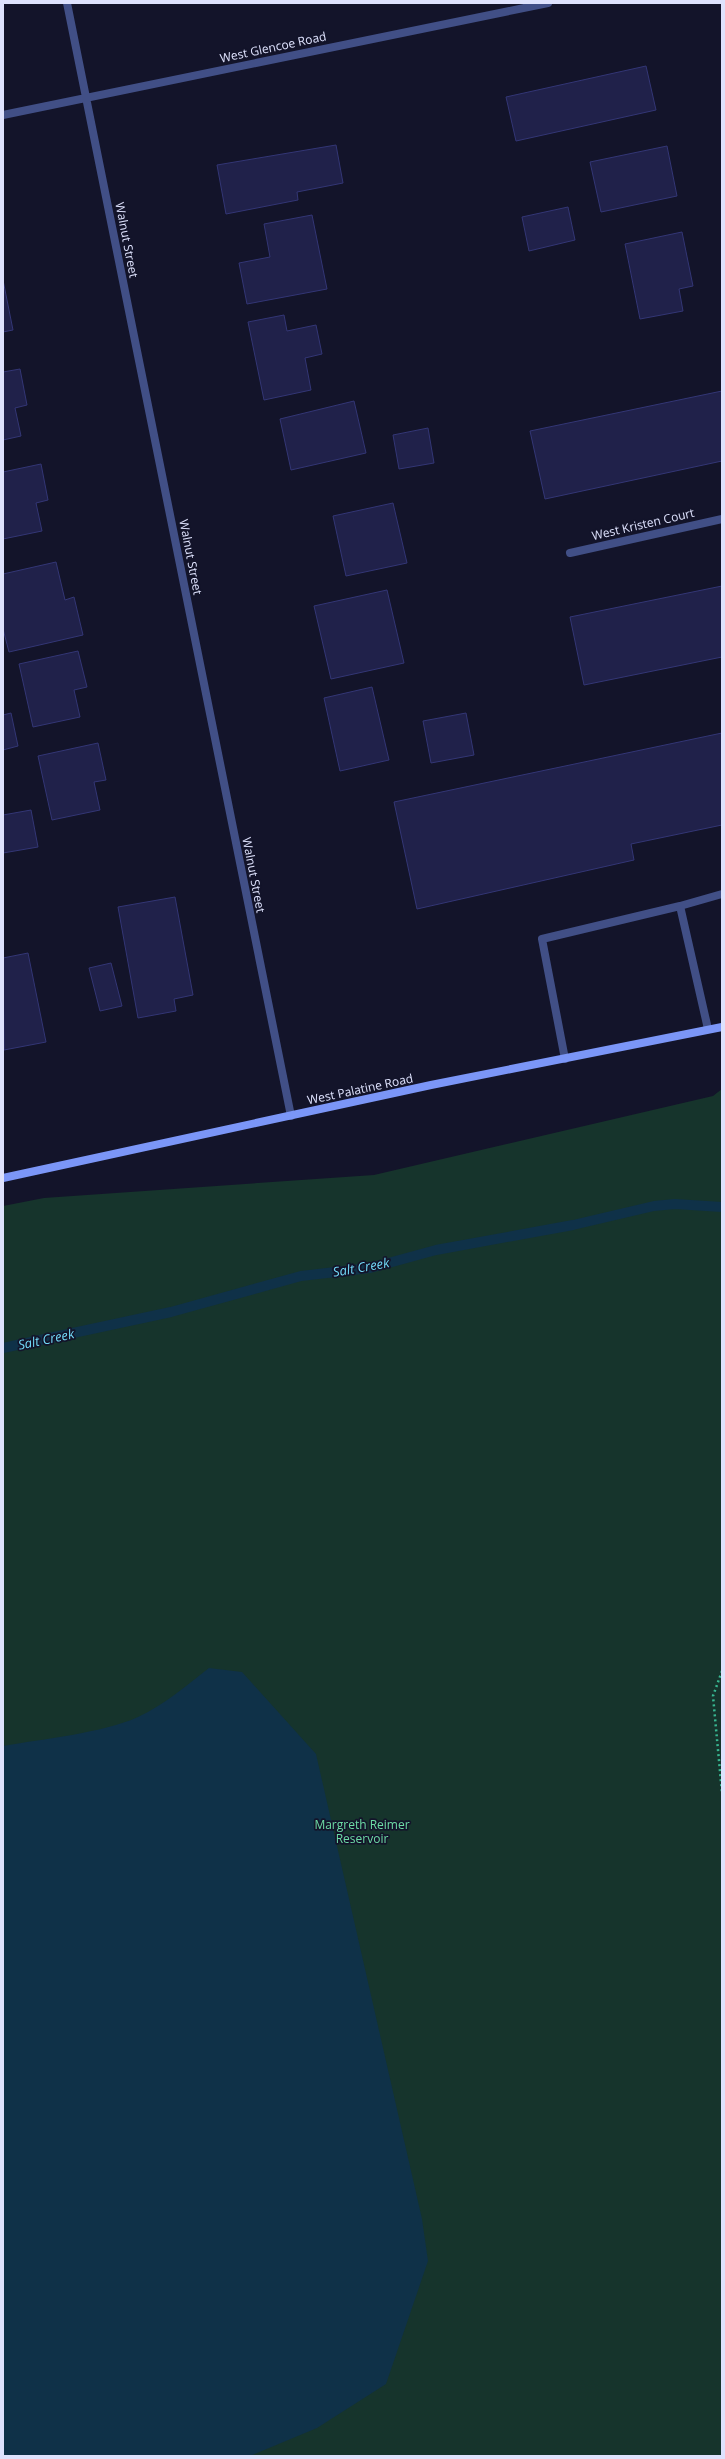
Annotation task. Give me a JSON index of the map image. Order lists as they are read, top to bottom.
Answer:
{
  "streets": {
    "main road": ["West Palatine Road"],
    "street": ["West Glencoe Road", "Walnut Street", "West Kristen Court"]
  },
  "crossings": [
    ["West Glencoe Road", "Walnut Street"],
    ["Walnut Street", "West Palatine Road"]
  ],
  "water": ["Salt Creek"],
  "parks": ["Margreth Reimer Reservoir"]
}
